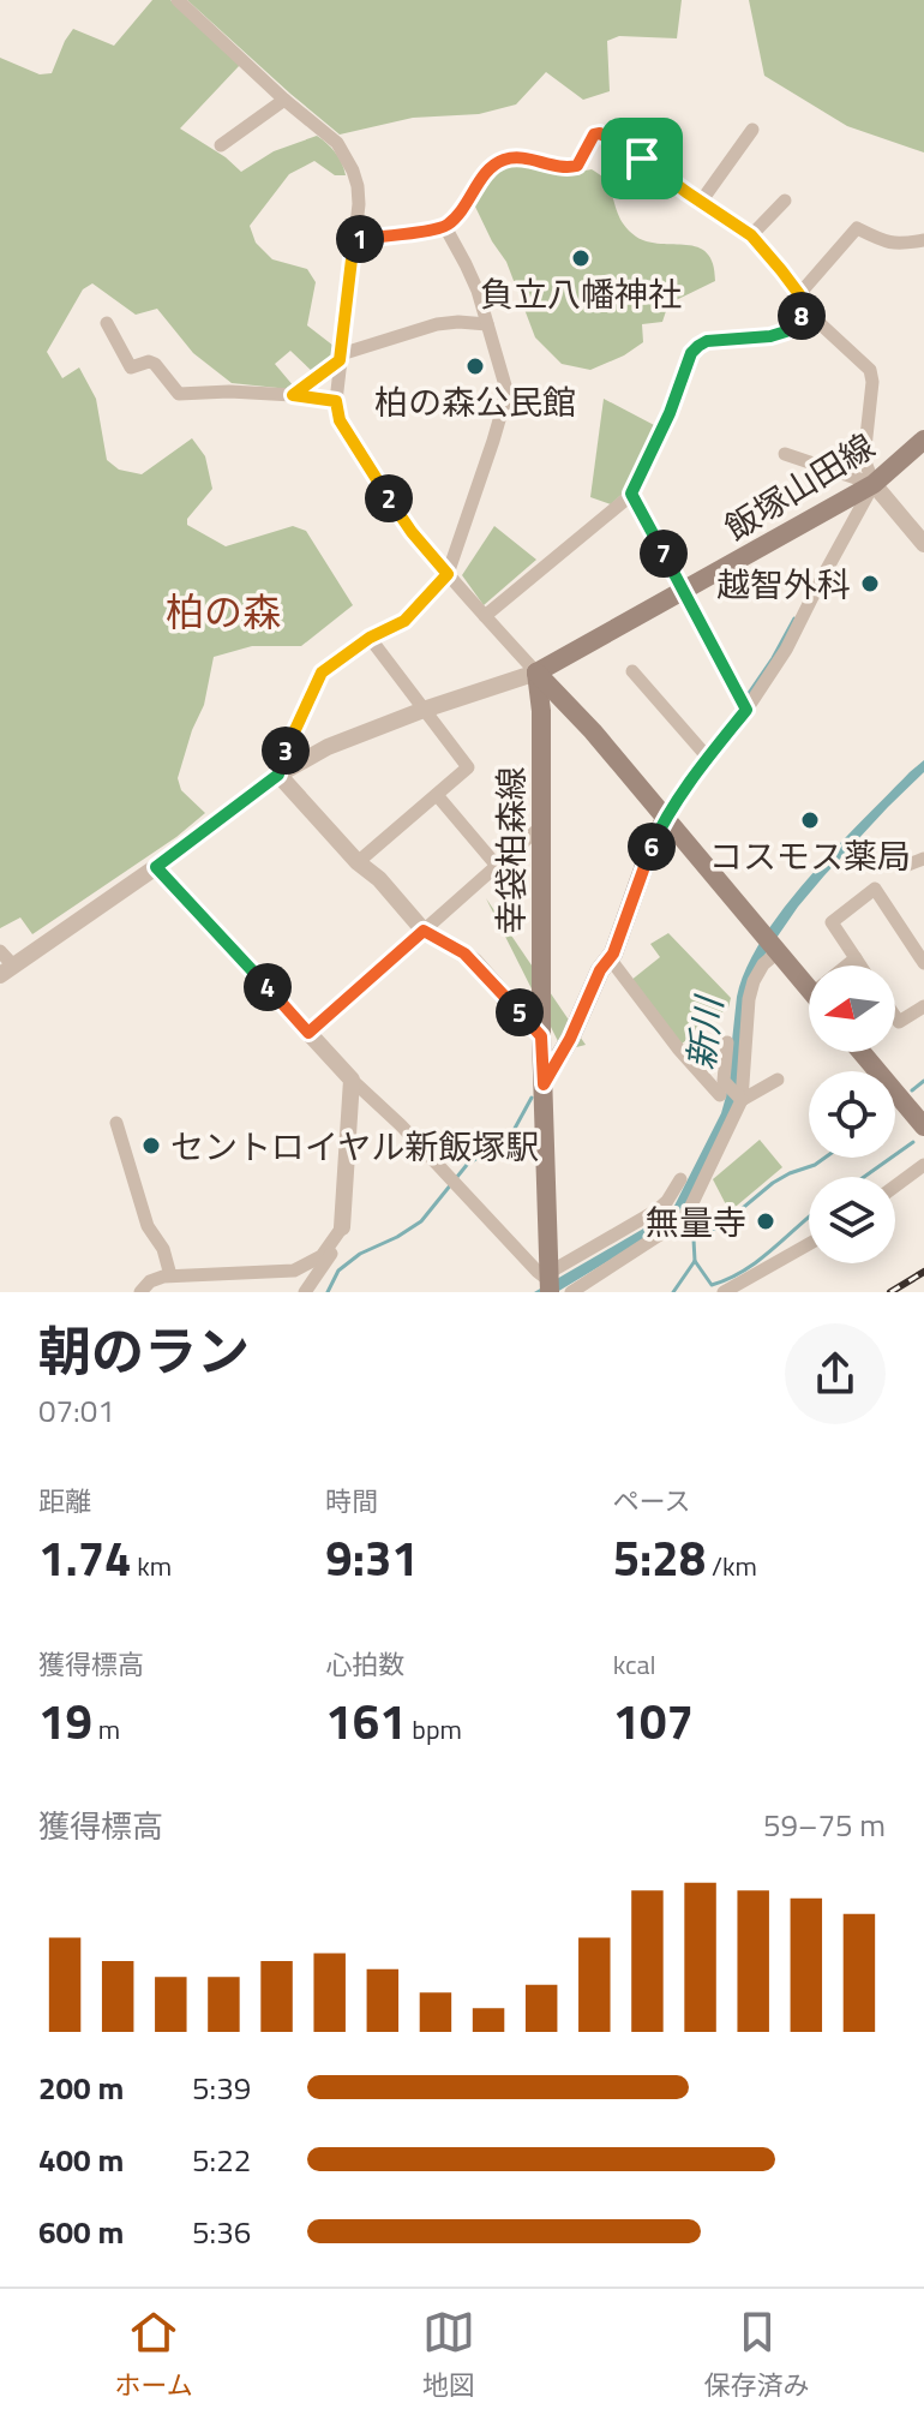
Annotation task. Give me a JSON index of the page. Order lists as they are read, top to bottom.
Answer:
{
  "streets": {
    "main road": ["飯塚山田線", "幸袋柏森線"]
  },
  "crossings": [
    ["飯塚山田線", "幸袋柏森線"]
  ],
  "districts": ["柏の森"],
  "water": ["新川"],
  "places": [
    "負立八幡神社",
    "柏の森公民館",
    "越智外科",
    "コスモス薬局",
    "セントロイヤル新飯塚駅",
    "無量寺"
  ],
  "north": "left",
  "page": {
    "pins": [
      "1",
      "8",
      "2",
      "7",
      "3",
      "6",
      "4",
      "5"
    ],
    "heading": ["朝のラン", "07:01"],
    "stats": [
      ["距離", "1.74 km"],
      ["時間", "9:31"],
      ["ペース", "5:28 /km"],
      ["獲得標高", "19 m"],
      ["心拍数", "161 bpm"],
      ["kcal", "107"]
    ],
    "chart": ["獲得標高", "59–75 m"],
    "list": [
      {
        "name": "200 m",
        "note": "5:39"
      },
      {
        "name": "400 m",
        "note": "5:22"
      },
      {
        "name": "600 m",
        "note": "5:36"
      }
    ],
    "tabs": ["ホーム", "地図", "保存済み"]
  }
}
